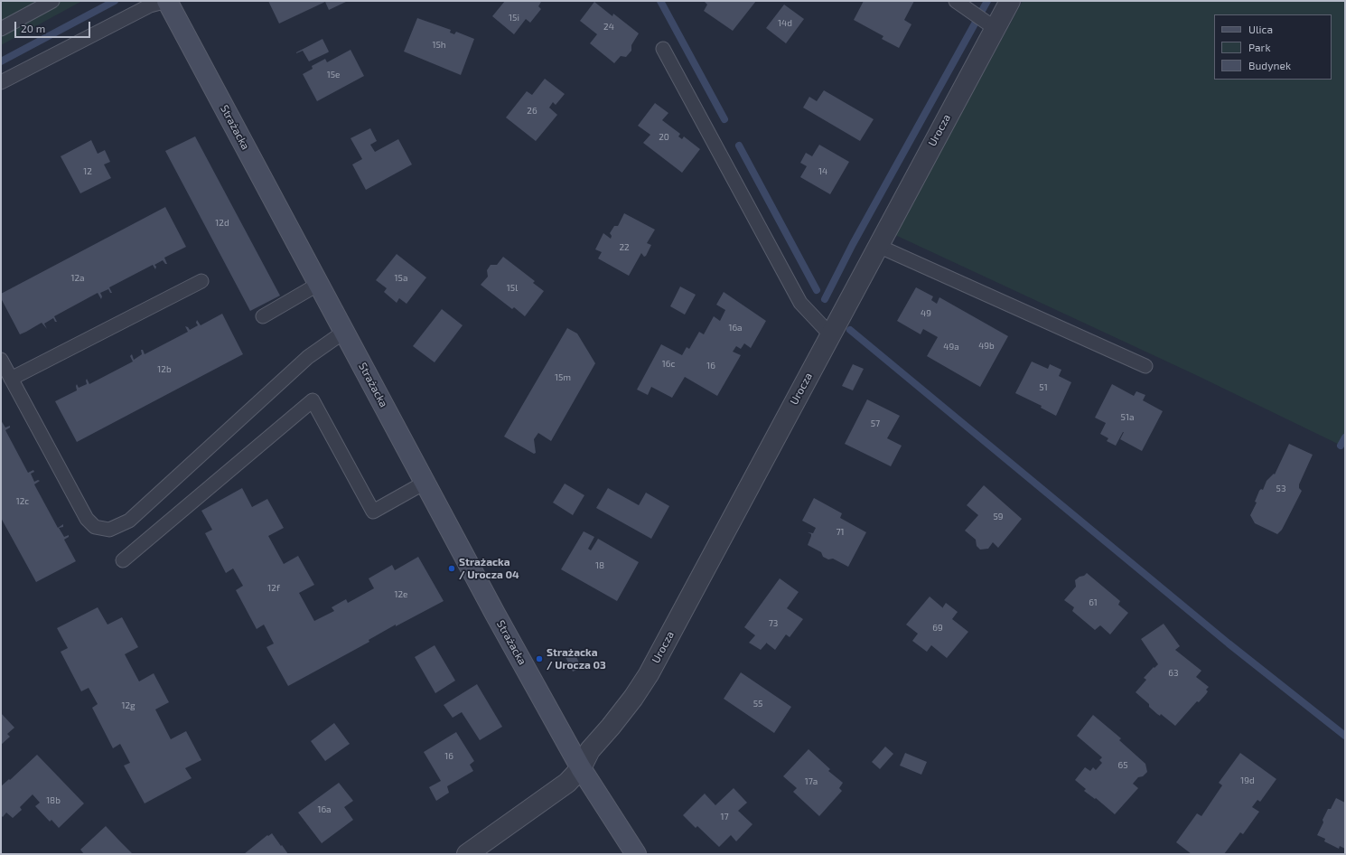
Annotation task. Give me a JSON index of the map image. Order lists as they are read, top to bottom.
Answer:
{
  "streets": {
    "street": ["Strażacka", "Urocza"]
  },
  "crossings": [
    ["Strażacka", "Urocza"]
  ],
  "places": ["Strażacka / Urocza 04", "Strażacka / Urocza 03"],
  "house_numbers": [
    "15i",
    "14d",
    "24",
    "15h",
    "15e",
    "26",
    "20",
    "12",
    "14",
    "12d",
    "22",
    "12a",
    "15a",
    "15l",
    "49",
    "16a",
    "49b",
    "49a",
    "16c",
    "16",
    "12b",
    "15m",
    "51",
    "51a",
    "57",
    "53",
    "12c",
    "59",
    "71",
    "18",
    "12f",
    "12e",
    "61",
    "73",
    "69",
    "63",
    "55",
    "12g",
    "16",
    "65",
    "19d",
    "17a",
    "18b",
    "16a",
    "17"
  ],
  "legend": ["Ulica", "Park", "Budynek"],
  "scale_bar": "20 m"
}
